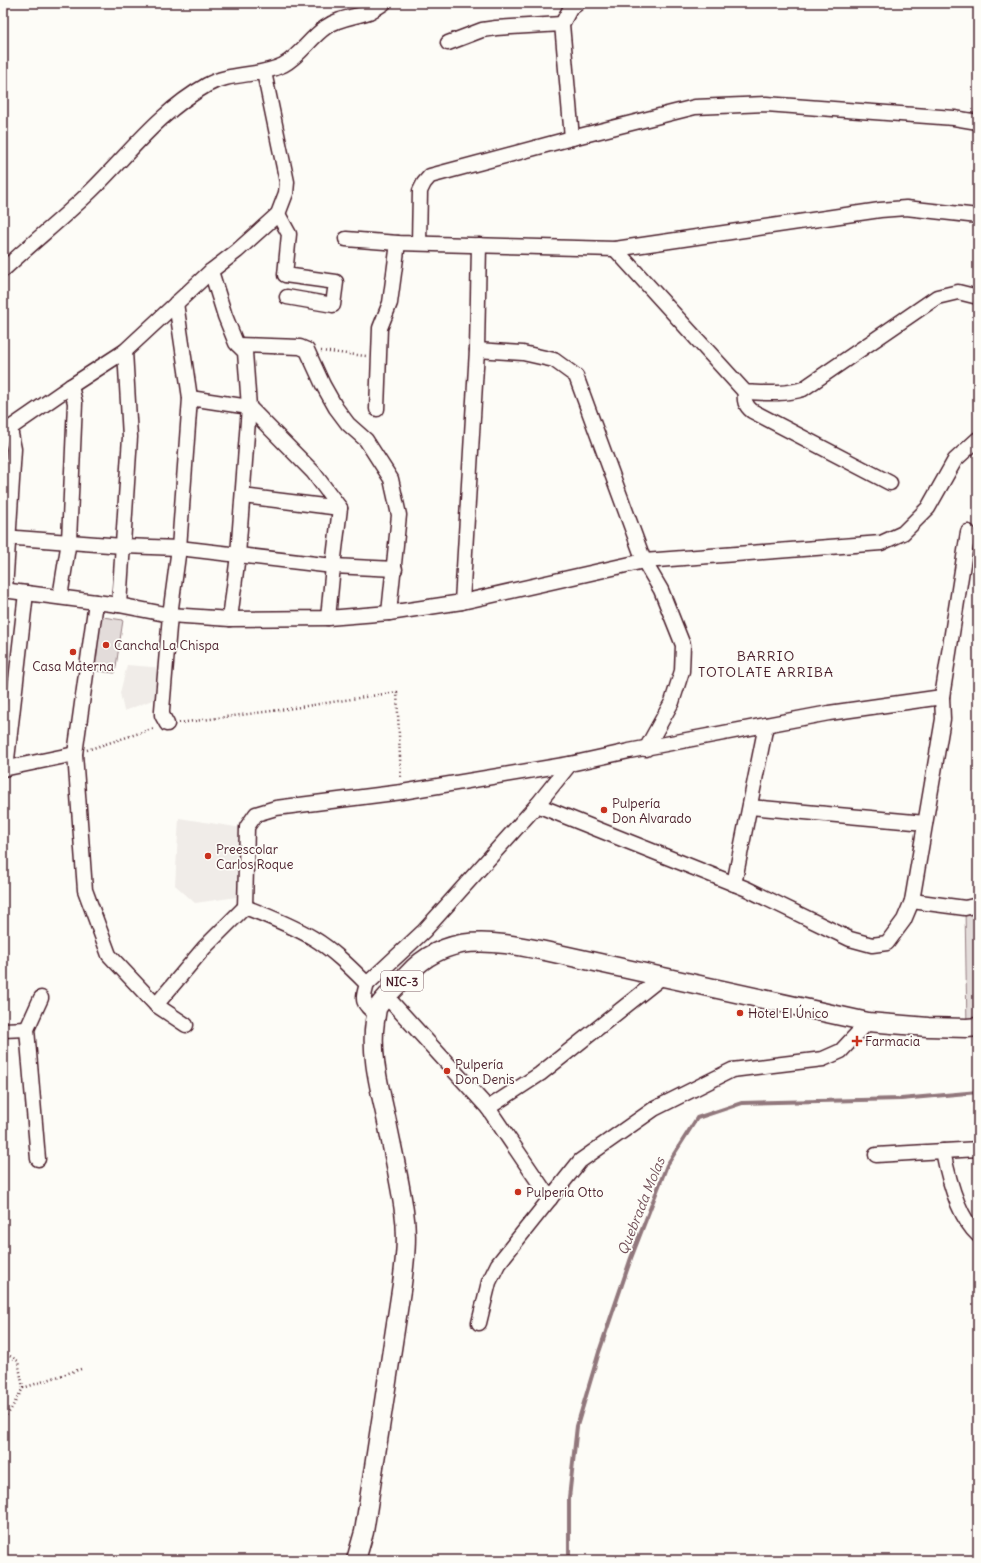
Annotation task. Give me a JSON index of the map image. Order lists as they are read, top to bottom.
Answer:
{
  "streets": {
    "main road": ["NIC-3"]
  },
  "districts": ["BARRIO TOTOLATE ARRIBA"],
  "water": ["Quebrada Molas"],
  "places": {
    "other": [
      "Cancha La Chispa",
      "Casa Materna",
      "Pulpería Don Alvarado",
      "Preescolar Carlos Roque",
      "Hotel El Único",
      "Pulpería Don Denis",
      "Pulpería Otto"
    ],
    "health": ["Farmacia"]
  }
}
